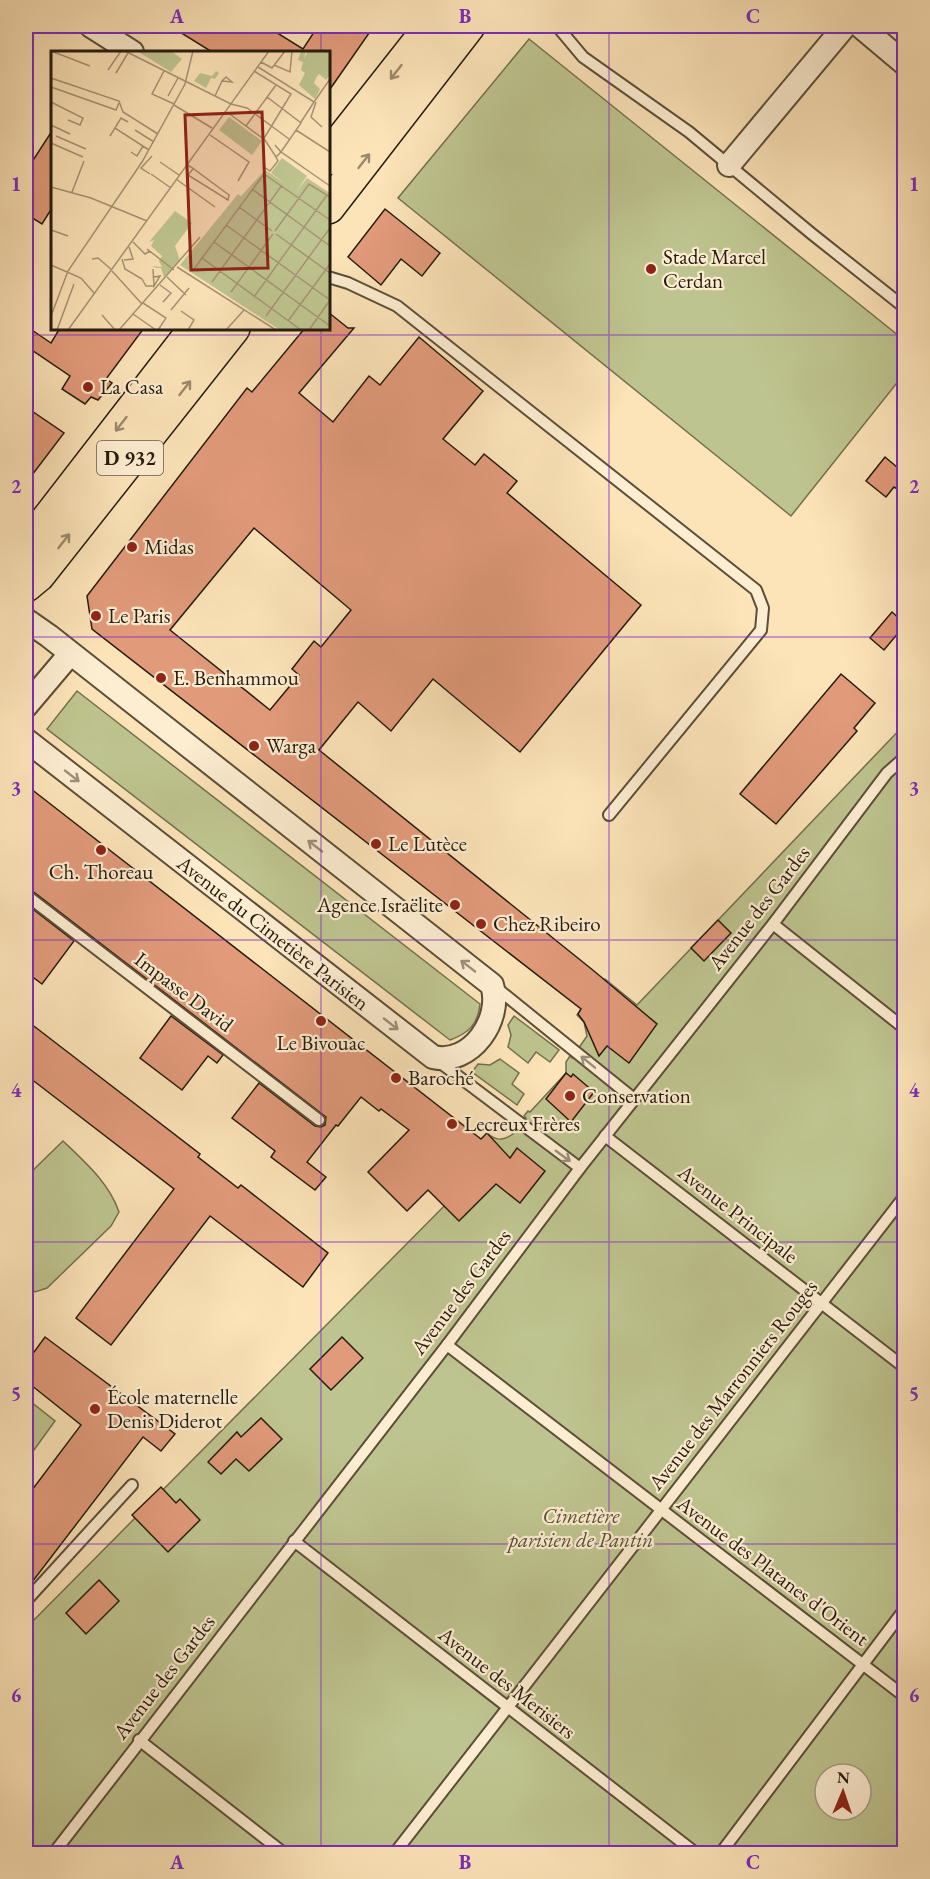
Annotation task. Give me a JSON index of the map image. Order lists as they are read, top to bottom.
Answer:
{
  "streets": {
    "main road": ["D 932"],
    "street": ["Avenue du Cimetière Parisien"],
    "lane": [
      "Avenue des Gardes",
      "Impasse David",
      "Avenue Principale",
      "Avenue des Marronniers Rouges",
      "Avenue des Platanes d'Orient",
      "Avenue des Merisiers"
    ]
  },
  "crossings": [
    ["Avenue des Gardes", "Avenue Principale"],
    ["Avenue des Gardes", "Avenue des Platanes d'Orient"],
    ["Avenue des Gardes", "Avenue des Merisiers"],
    ["Avenue Principale", "Avenue des Marronniers Rouges"],
    ["Avenue des Marronniers Rouges", "Avenue des Platanes d'Orient"],
    ["Avenue des Marronniers Rouges", "Avenue des Merisiers"]
  ],
  "parks": ["Cimetière parisien de Pantin"],
  "places": [
    "Stade Marcel Cerdan",
    "La Casa",
    "Midas",
    "Le Paris",
    "E. Benhammou",
    "Warga",
    "Le Lutèce",
    "Ch. Thoreau",
    "Agence Israëlite",
    "Chez Ribeiro",
    "Le Bivouac",
    "Baroché",
    "Conservation",
    "Lecreux Frères",
    "École maternelle Denis Diderot"
  ],
  "north": "top",
  "grid": {
    "columns": ["A", "B", "C"],
    "rows": [
      "1",
      "2",
      "3",
      "4",
      "5",
      "6"
    ]
  }
}
